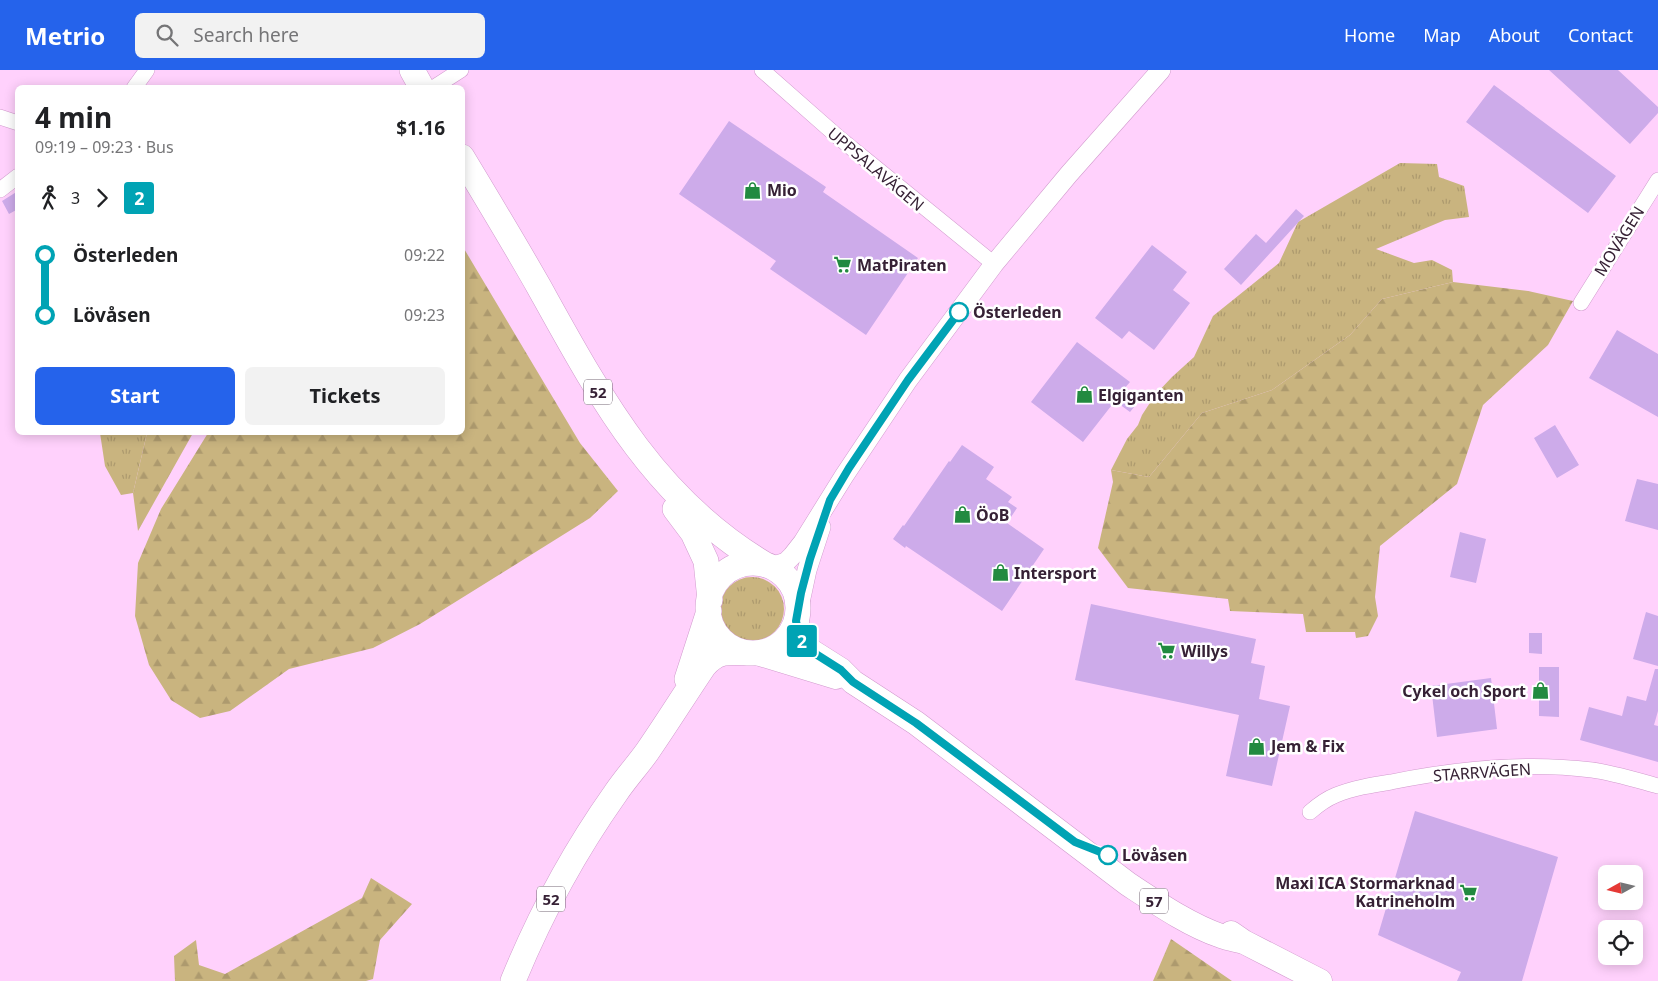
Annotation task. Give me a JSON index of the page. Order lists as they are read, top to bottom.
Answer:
{
  "streets": {
    "highway": ["52"],
    "main road": ["57"],
    "street": ["UPPSALAVÄGEN", "MOVÄGEN", "STARRVÄGEN"]
  },
  "crossings": [
    ["52", "57"]
  ],
  "places": {
    "shop": [
      "Mio",
      "Elgiganten",
      "ÖoB",
      "Intersport",
      "Cykel och Sport",
      "Jem & Fix"
    ],
    "supermarket": ["MatPiraten", "Willys", "Maxi ICA Stormarknad Katrineholm"],
    "other": ["Österleden", "Lövåsen"]
  },
  "lines": ["bus line 2"],
  "north": "left",
  "page": {
    "header": "Metrio",
    "search": "Search here",
    "nav": [
      "Home",
      "Map",
      "About",
      "Contact"
    ],
    "on_map": "2",
    "heading": ["4 min", "09:19 – 09:23 · Bus", "$1.16"],
    "legs": ["3", "2"],
    "list": [
      {
        "name": "Österleden",
        "value": "09:22"
      },
      {
        "name": "Lövåsen",
        "value": "09:23"
      }
    ],
    "buttons": ["Start", "Tickets"]
  }
}
